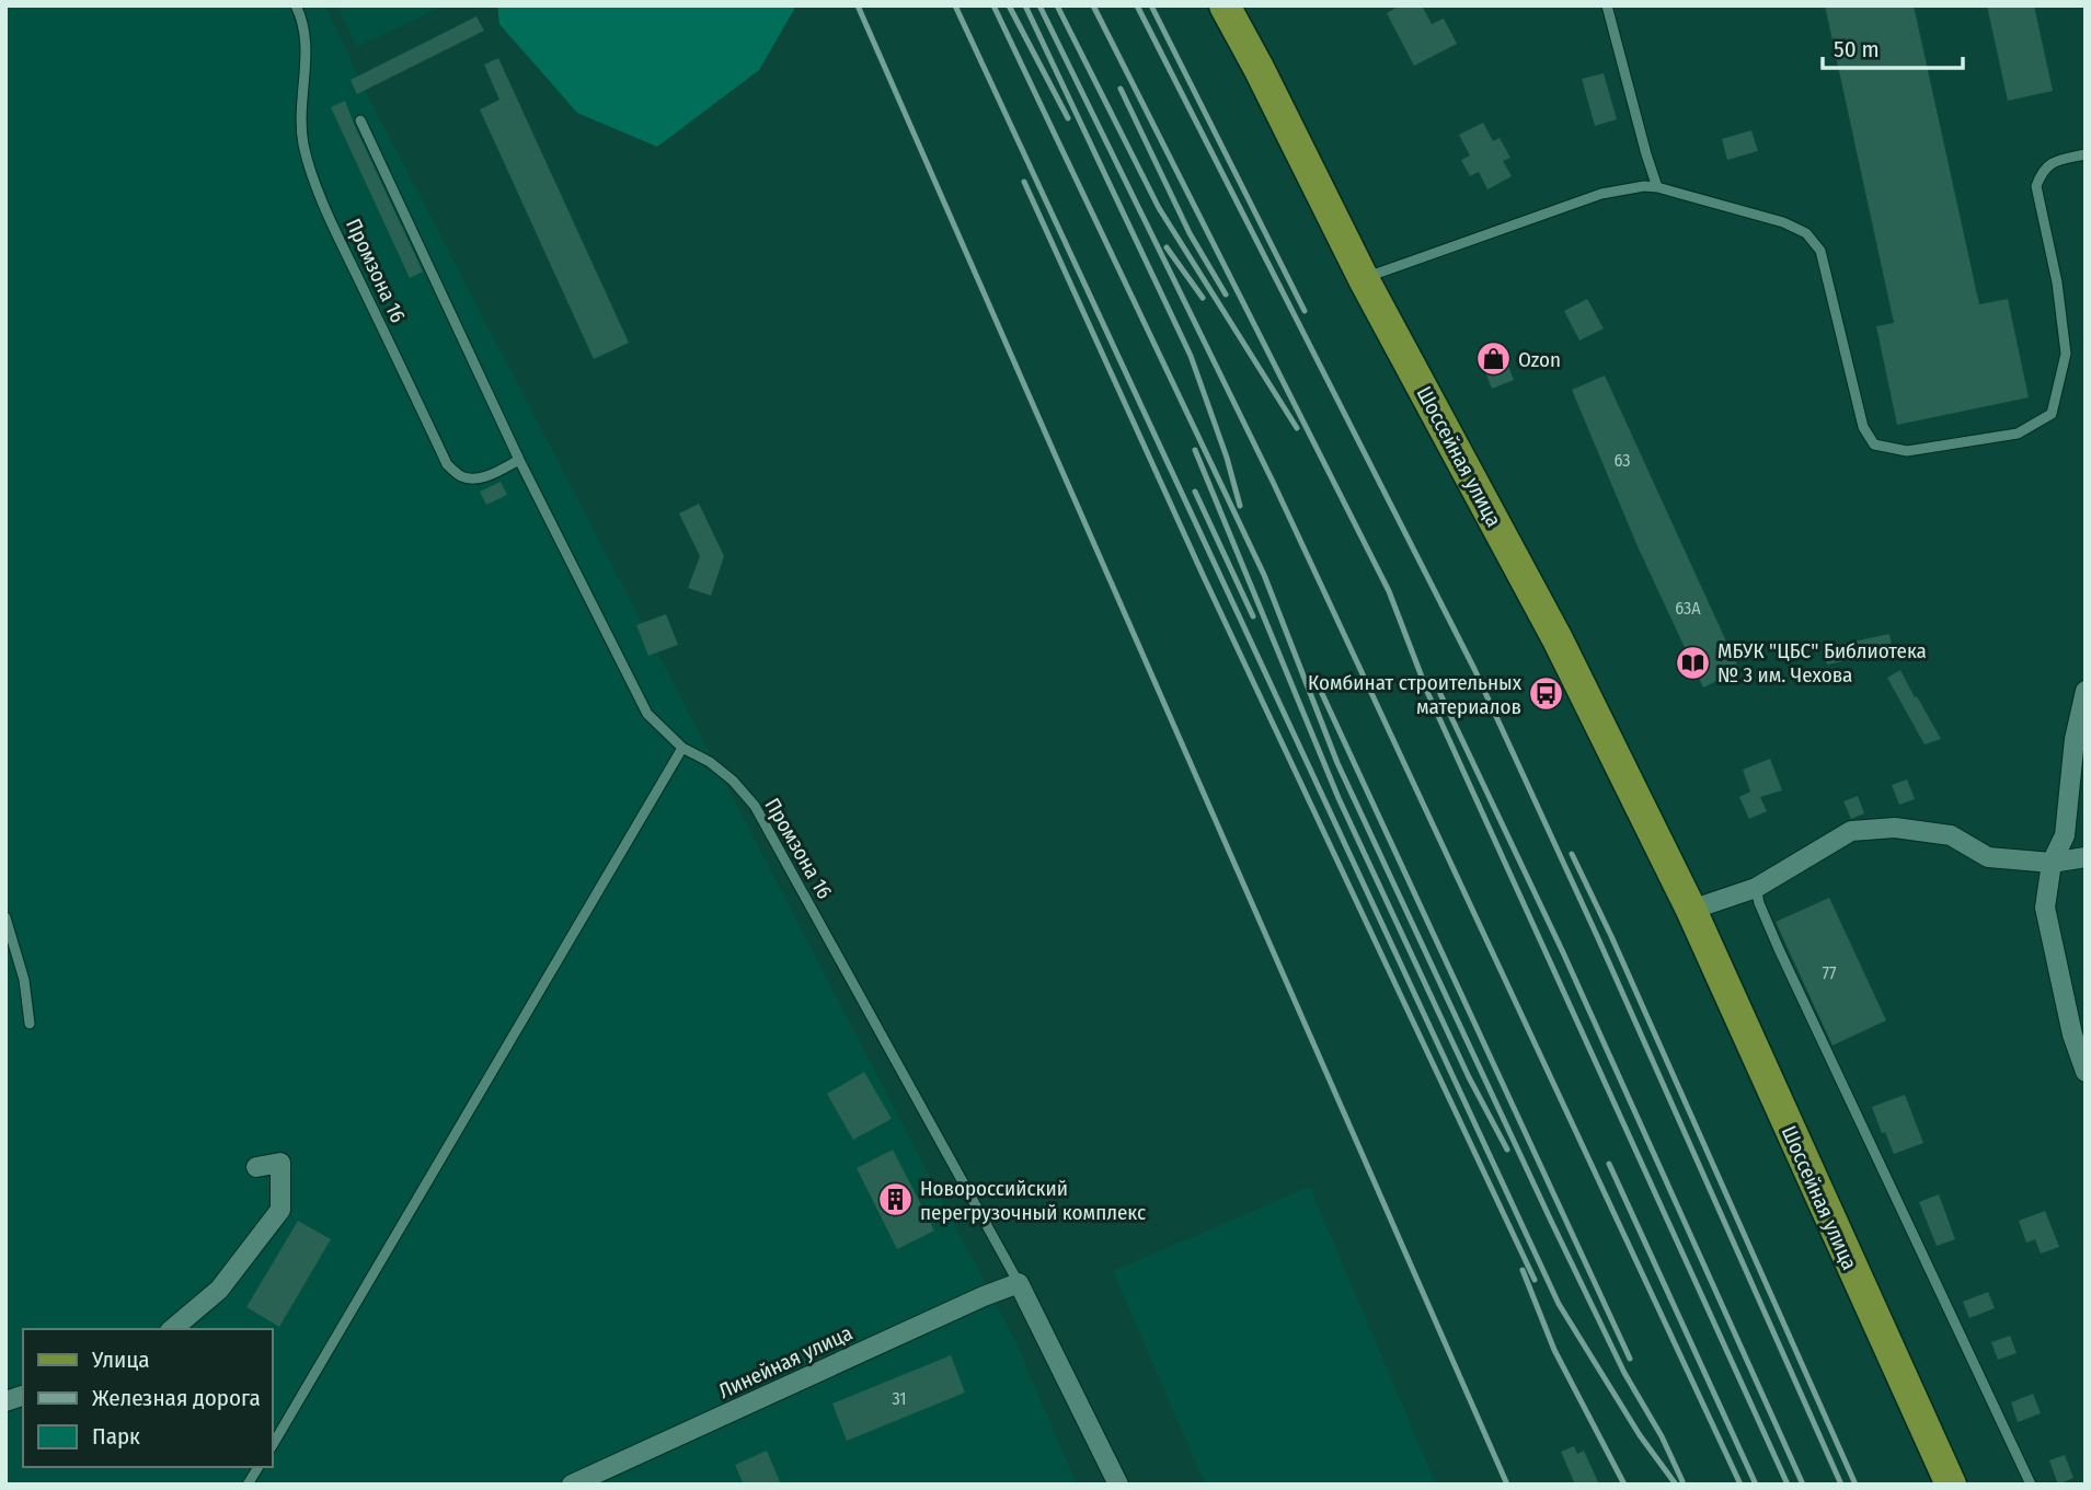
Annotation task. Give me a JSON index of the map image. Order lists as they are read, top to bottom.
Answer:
{
  "streets": {
    "main road": ["Шоссейная улица"],
    "street": ["Линейная улица"],
    "lane": ["Промзона 16"]
  },
  "crossings": [
    ["Промзона 16", "Линейная улица"]
  ],
  "places": {
    "shop": ["Ozon"],
    "library": ["МБУК \"ЦБС\" Библиотека № 3 им. Чехова"],
    "bus stop": ["Комбинат строительных материалов"],
    "building": ["Новороссийский перегрузочный комплекс"]
  },
  "house_numbers": [
    "63",
    "63А",
    "77",
    "31"
  ],
  "legend": ["Улица", "Железная дорога", "Парк"],
  "scale_bar": "50 m"
}
